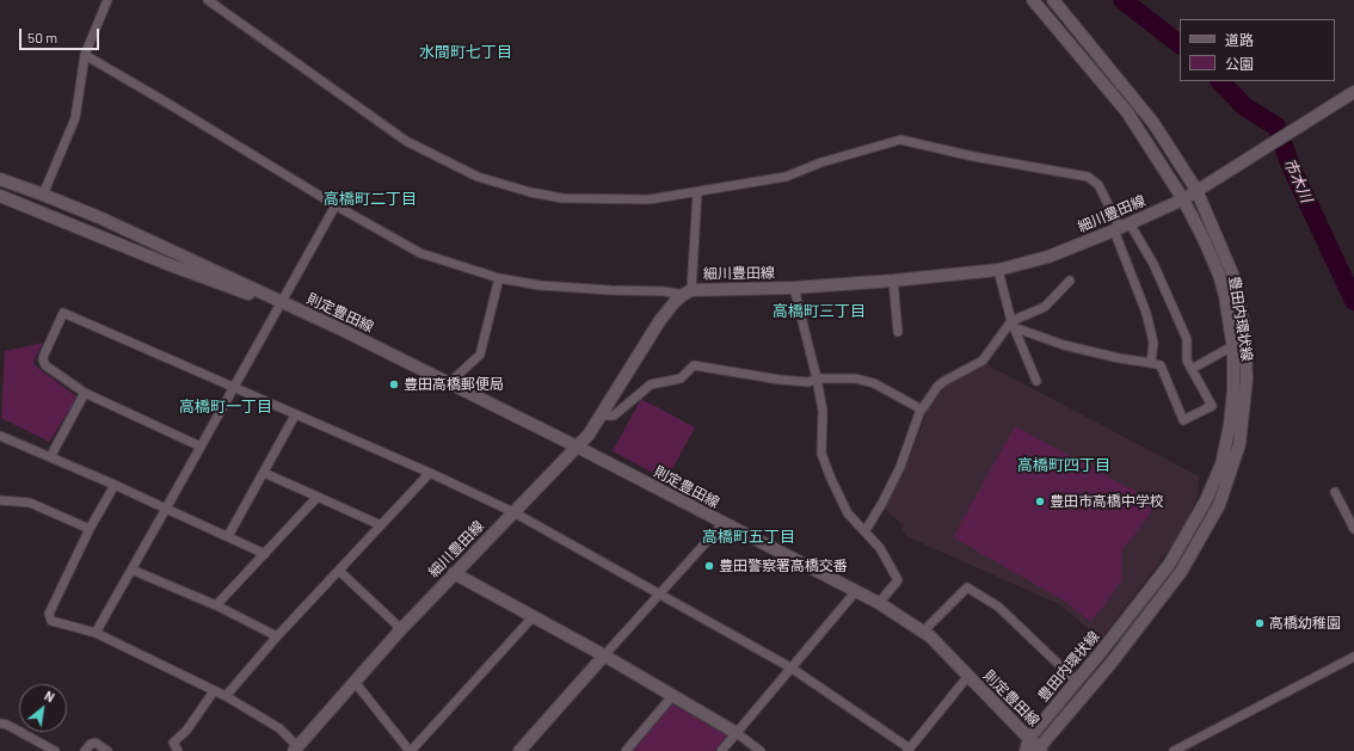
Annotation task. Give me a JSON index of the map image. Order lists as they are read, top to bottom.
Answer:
{
  "streets": {
    "main road": ["細川豊田線", "則定豊田線", "豊田内環状線"]
  },
  "crossings": [
    ["細川豊田線", "則定豊田線"],
    ["細川豊田線", "豊田内環状線"],
    ["則定豊田線", "豊田内環状線"]
  ],
  "districts": [
    "水間町七丁目",
    "高橋町二丁目",
    "高橋町三丁目",
    "高橋町一丁目",
    "高橋町四丁目",
    "高橋町五丁目"
  ],
  "water": ["市木川"],
  "places": [
    "豊田高橋郵便局",
    "豊田市高橋中学校",
    "豊田警察署高橋交番",
    "高橋幼稚園"
  ],
  "legend": ["道路", "公園"],
  "scale_bar": "50 m",
  "north": "top right"
}
